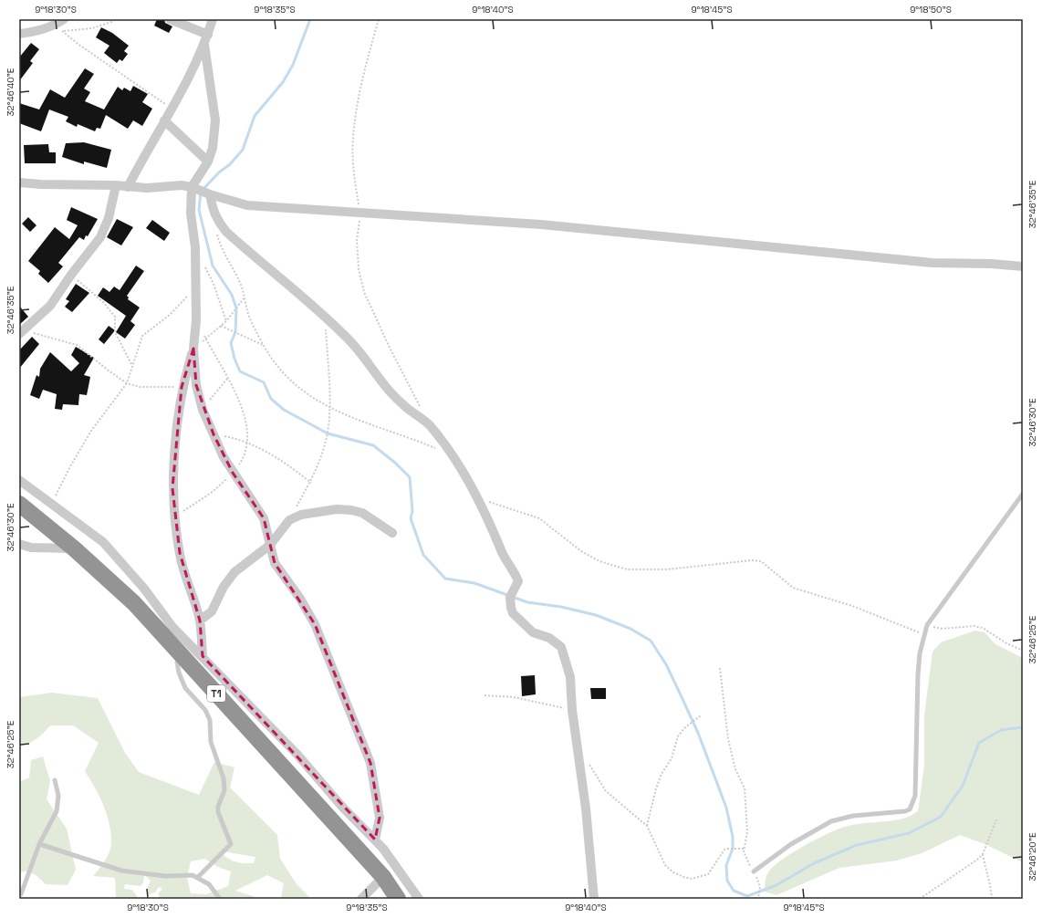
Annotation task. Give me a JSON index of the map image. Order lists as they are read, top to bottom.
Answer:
{
  "streets": {
    "highway": ["T1"]
  },
  "coordinates": [
    "9°18'30\"S",
    "9°18'35\"S",
    "9°18'40\"S",
    "9°18'45\"S",
    "9°18'50\"S",
    "32°46'40\"E",
    "32°46'35\"E",
    "32°46'30\"E",
    "32°46'25\"E",
    "32°46'20\"E"
  ]
}
